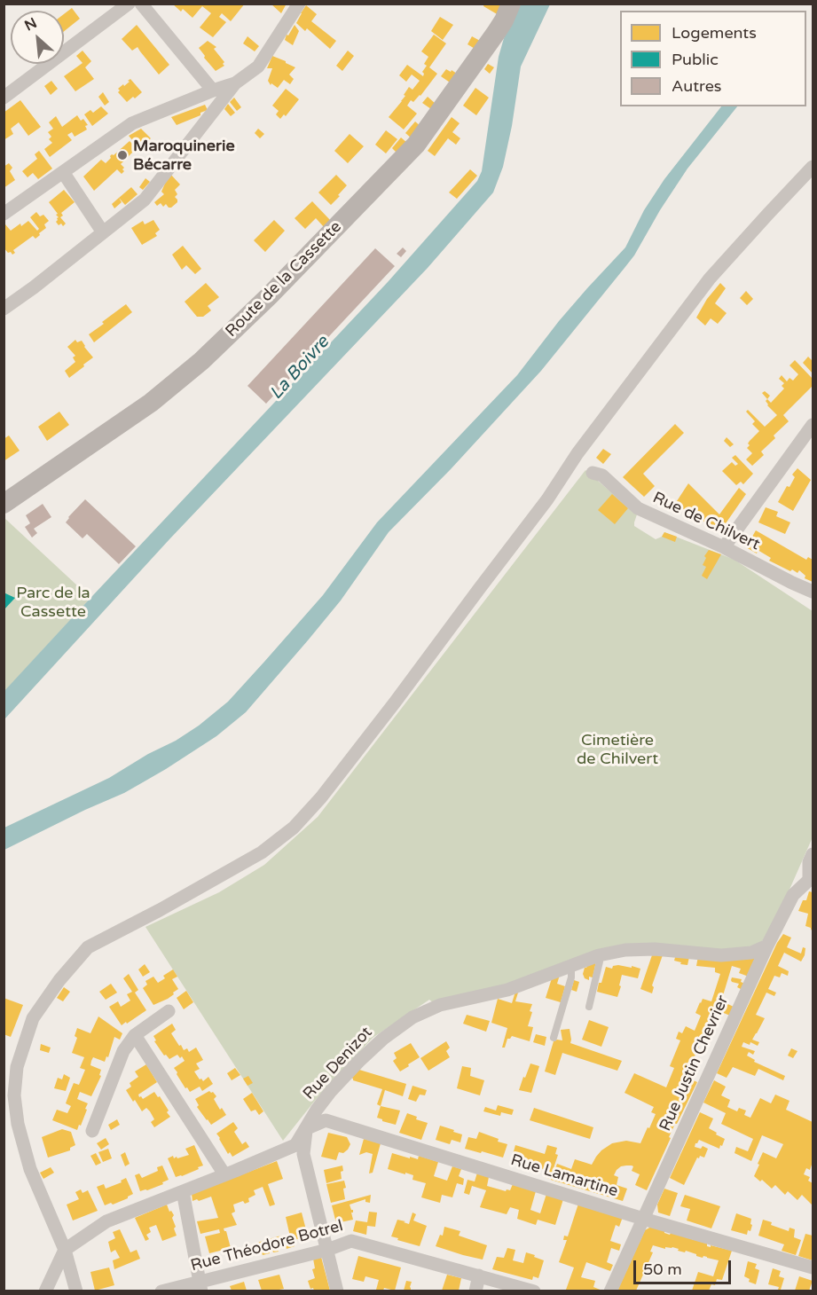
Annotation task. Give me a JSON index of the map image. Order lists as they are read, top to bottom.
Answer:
{
  "streets": {
    "street": [
      "Route de la Cassette",
      "Rue de Chilvert",
      "Rue Denizot",
      "Rue Justin Chevrier",
      "Rue Lamartine",
      "Rue Théodore Botrel"
    ]
  },
  "crossings": [
    ["Rue Denizot", "Rue Justin Chevrier"],
    ["Rue Denizot", "Rue Lamartine"],
    ["Rue Justin Chevrier", "Rue Lamartine"]
  ],
  "water": ["La Boivre"],
  "parks": ["Parc de la Cassette", "Cimetière de Chilvert"],
  "places": ["Maroquinerie Bécarre"],
  "legend": ["Logements", "Public", "Autres"],
  "scale_bar": "50 m",
  "north": "top left"
}
